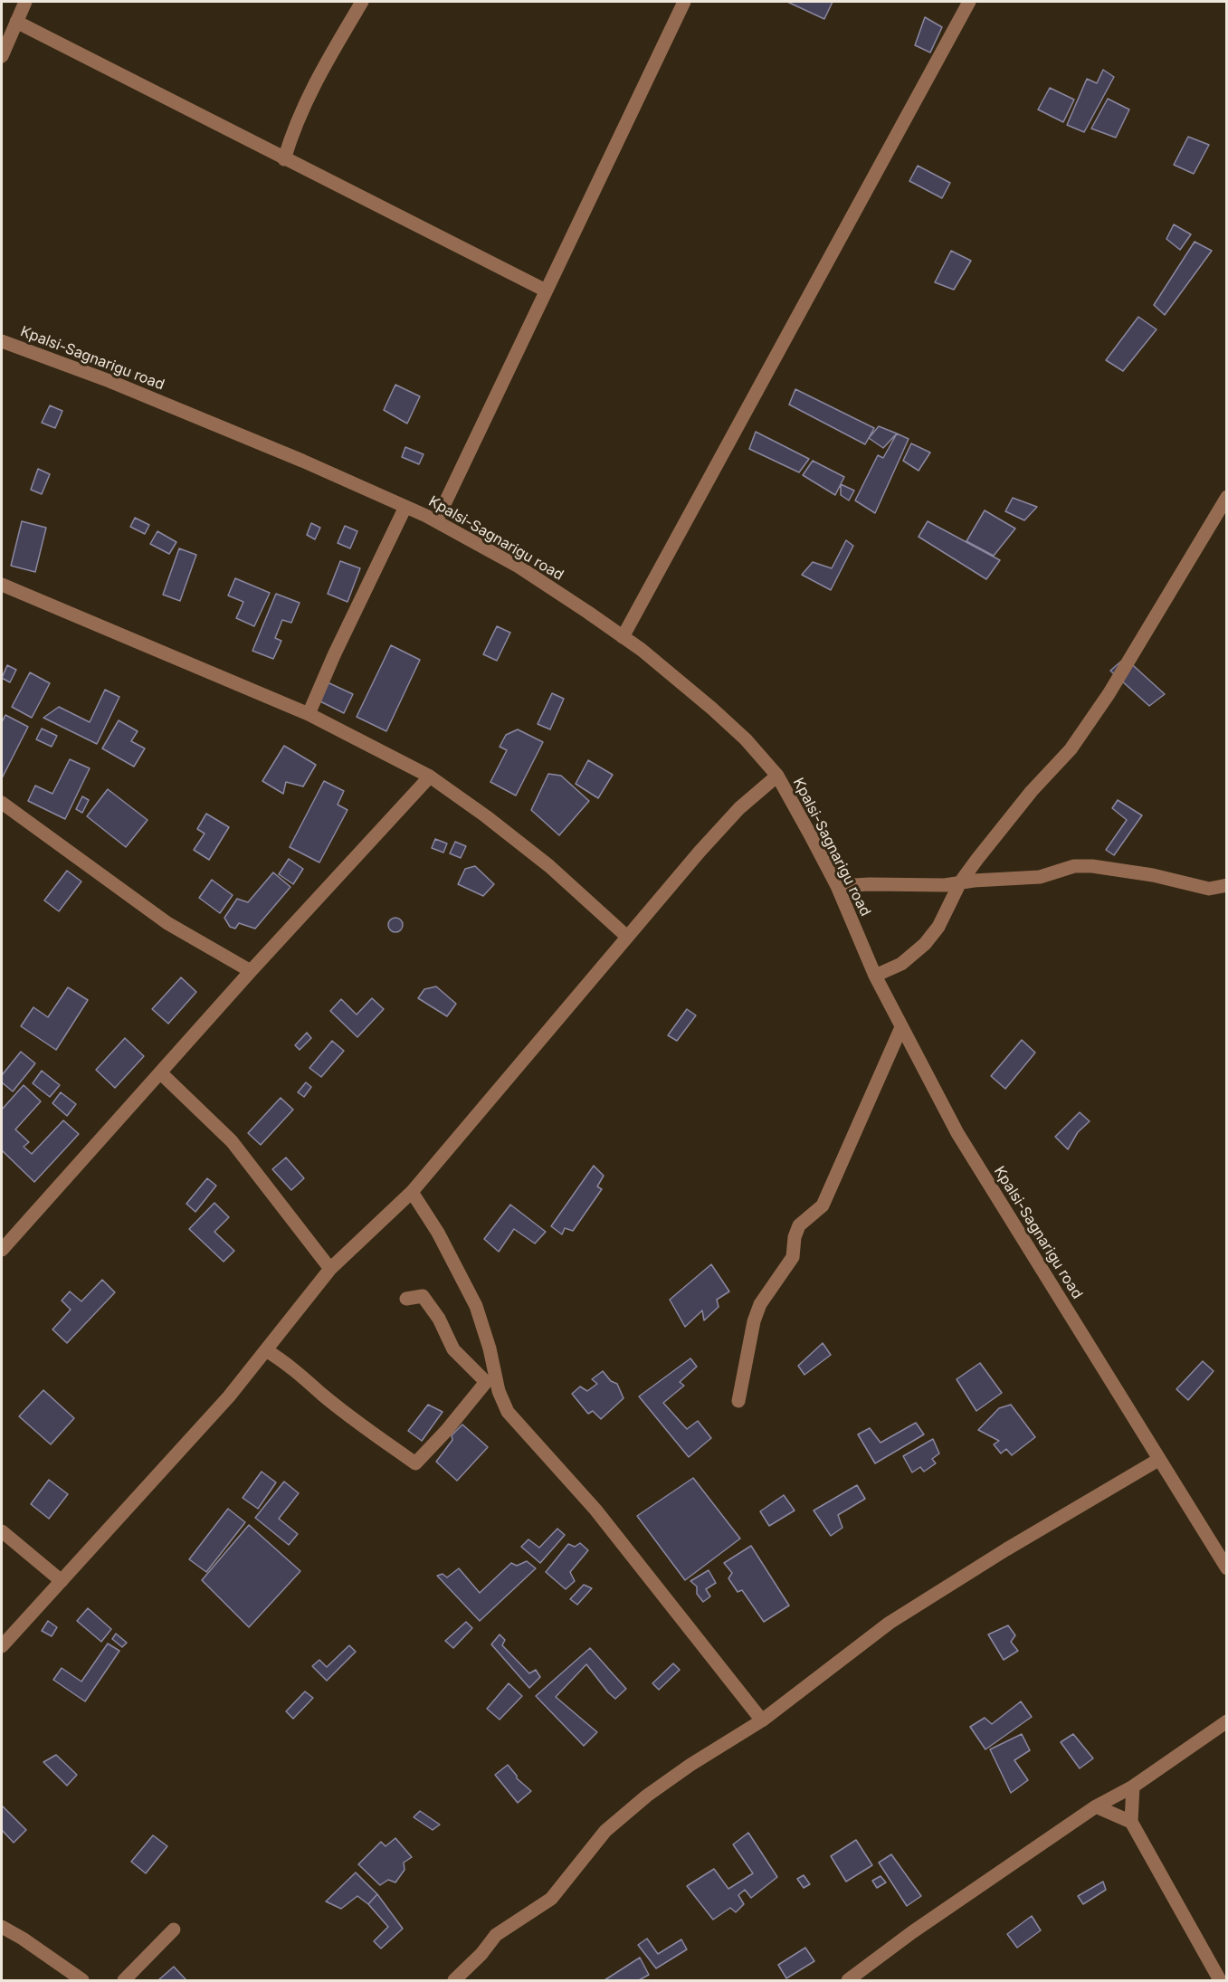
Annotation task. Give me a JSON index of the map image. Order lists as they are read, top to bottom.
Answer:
{
  "streets": {
    "street": ["Kpalsi-Sagnarigu road"]
  }
}
